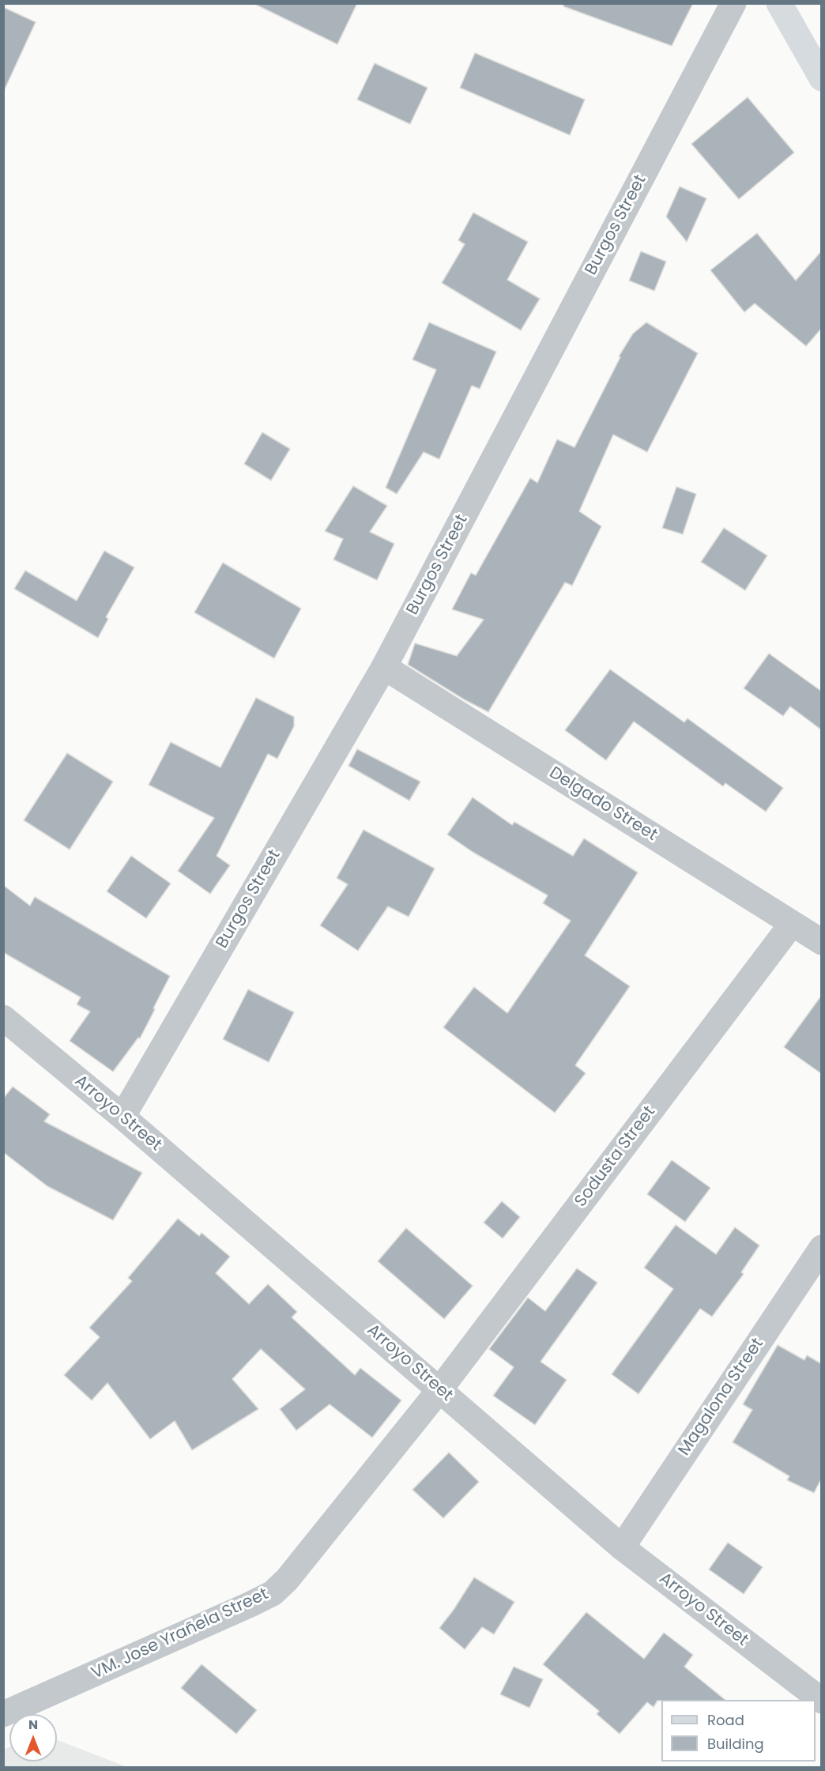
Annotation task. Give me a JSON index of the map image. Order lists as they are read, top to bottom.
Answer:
{
  "streets": {
    "street": [
      "Burgos Street",
      "Delgado Street",
      "Arroyo Street",
      "Sodusta Street",
      "Magalona Street",
      "VM. Jose Yrañela Street"
    ]
  },
  "crossings": [
    ["Burgos Street", "Delgado Street"],
    ["Burgos Street", "Arroyo Street"],
    ["Delgado Street", "Sodusta Street"],
    ["Arroyo Street", "Sodusta Street"],
    ["Arroyo Street", "Magalona Street"],
    ["Arroyo Street", "VM. Jose Yrañela Street"],
    ["Sodusta Street", "VM. Jose Yrañela Street"]
  ],
  "legend": ["Road", "Building"],
  "north": "top"
}
